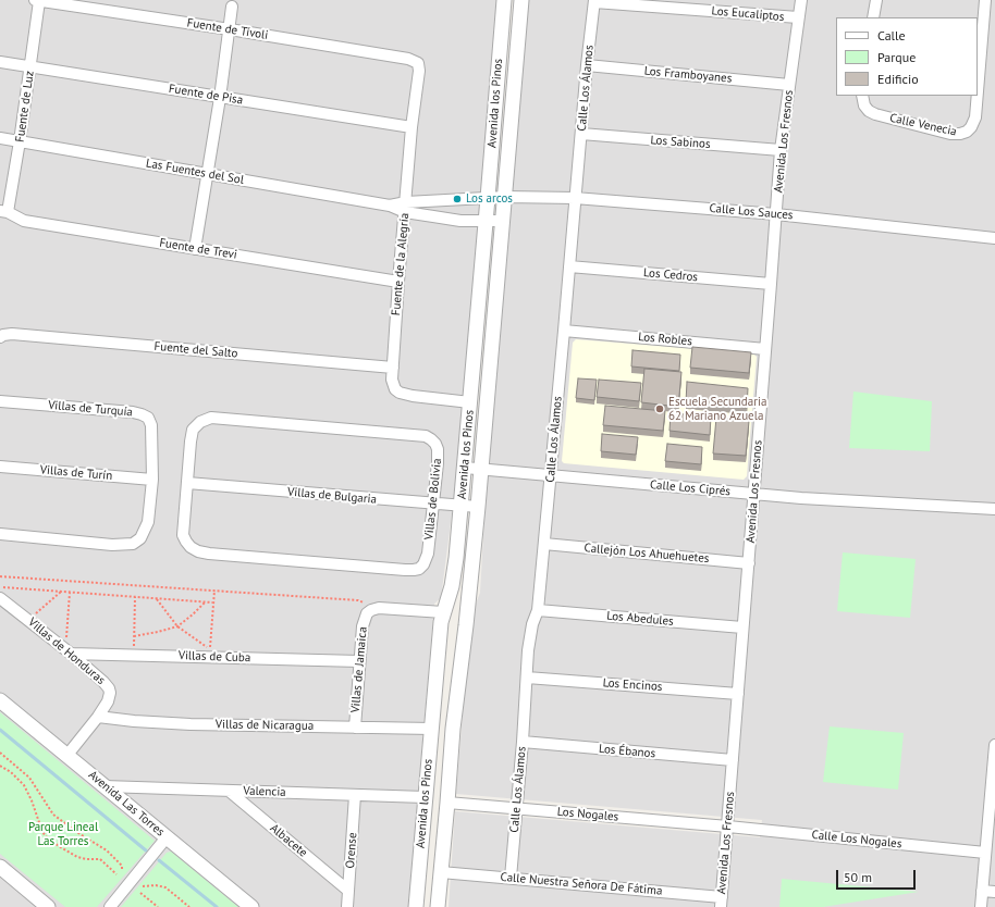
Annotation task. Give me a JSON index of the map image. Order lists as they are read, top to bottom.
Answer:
{
  "streets": {
    "street": [
      "Los Eucaliptos",
      "Fuente de Tívoli",
      "Los Framboyanes",
      "Calle Los Álamos",
      "Fuente de Pisa",
      "Avenida los Pinos",
      "Fuente de Luz",
      "Calle Venecia",
      "Avenida Los Fresnos",
      "Los Sabinos",
      "Las Fuentes del Sol",
      "Calle Los Sauces",
      "Fuente de Trevi",
      "Fuente de la Alegría",
      "Los Cedros",
      "Los Robles",
      "Fuente del Salto",
      "Villas de Turquía",
      "Villas de Turín",
      "Calle Los Ciprés",
      "Villas de Bulgaria",
      "Villas de Bolivia",
      "Callejón Los Ahuehuetes",
      "Los Abedules",
      "Villas de Honduras",
      "Villas de Cuba",
      "Villas de Jamaica",
      "Los Encinos",
      "Villas de Nicaragua",
      "Los Ébanos",
      "Valencia",
      "Avenida Las Torres",
      "Los Nogales",
      "Calle Los Nogales",
      "Albacete",
      "Orense",
      "Calle Nuestra Señora De Fátima"
    ]
  },
  "crossings": [
    ["Los Eucaliptos", "Calle Los Álamos"],
    ["Los Eucaliptos", "Avenida Los Fresnos"],
    ["Fuente de Tívoli", "Fuente de Luz"],
    ["Fuente de Tívoli", "Fuente de la Alegría"],
    ["Los Framboyanes", "Calle Los Álamos"],
    ["Los Framboyanes", "Avenida Los Fresnos"],
    ["Calle Los Álamos", "Los Sabinos"],
    ["Calle Los Álamos", "Calle Los Sauces"],
    ["Calle Los Álamos", "Los Cedros"],
    ["Calle Los Álamos", "Los Robles"],
    ["Calle Los Álamos", "Calle Los Ciprés"],
    ["Calle Los Álamos", "Callejón Los Ahuehuetes"],
    ["Calle Los Álamos", "Los Abedules"],
    ["Calle Los Álamos", "Los Encinos"],
    ["Calle Los Álamos", "Los Ébanos"],
    ["Calle Los Álamos", "Los Nogales"],
    ["Calle Los Álamos", "Calle Nuestra Señora De Fátima"],
    ["Fuente de Pisa", "Fuente de Luz"],
    ["Fuente de Pisa", "Fuente de la Alegría"],
    ["Avenida los Pinos", "Las Fuentes del Sol"],
    ["Avenida los Pinos", "Calle Los Sauces"],
    ["Avenida los Pinos", "Fuente de la Alegría"],
    ["Avenida los Pinos", "Calle Los Ciprés"],
    ["Avenida los Pinos", "Villas de Bulgaria"],
    ["Avenida los Pinos", "Villas de Jamaica"],
    ["Avenida los Pinos", "Villas de Nicaragua"],
    ["Avenida los Pinos", "Valencia"],
    ["Avenida los Pinos", "Los Nogales"],
    ["Avenida los Pinos", "Calle Nuestra Señora De Fátima"],
    ["Fuente de Luz", "Las Fuentes del Sol"],
    ["Fuente de Luz", "Fuente de Trevi"],
    ["Avenida Los Fresnos", "Los Sabinos"],
    ["Avenida Los Fresnos", "Calle Los Sauces"],
    ["Avenida Los Fresnos", "Los Cedros"],
    ["Avenida Los Fresnos", "Los Robles"],
    ["Avenida Los Fresnos", "Calle Los Ciprés"],
    ["Avenida Los Fresnos", "Callejón Los Ahuehuetes"],
    ["Avenida Los Fresnos", "Los Abedules"],
    ["Avenida Los Fresnos", "Los Encinos"],
    ["Avenida Los Fresnos", "Los Ébanos"],
    ["Avenida Los Fresnos", "Los Nogales"],
    ["Avenida Los Fresnos", "Calle Los Nogales"],
    ["Avenida Los Fresnos", "Calle Nuestra Señora De Fátima"],
    ["Las Fuentes del Sol", "Calle Los Sauces"],
    ["Las Fuentes del Sol", "Fuente de la Alegría"],
    ["Fuente de Trevi", "Fuente de la Alegría"],
    ["Fuente de la Alegría", "Fuente del Salto"],
    ["Villas de Turquía", "Villas de Turín"],
    ["Villas de Bulgaria", "Villas de Bolivia"],
    ["Villas de Honduras", "Villas de Cuba"],
    ["Villas de Honduras", "Villas de Nicaragua"],
    ["Villas de Honduras", "Avenida Las Torres"],
    ["Villas de Cuba", "Villas de Jamaica"],
    ["Villas de Jamaica", "Villas de Nicaragua"],
    ["Valencia", "Avenida Las Torres"],
    ["Valencia", "Albacete"],
    ["Valencia", "Orense"],
    ["Los Nogales", "Calle Los Nogales"],
    ["Albacete", "Orense"]
  ],
  "parks": ["Parque Lineal Las Torres"],
  "places": ["Los arcos", "Escuela Secundaria 62 Mariano Azuela"],
  "legend": ["Calle", "Parque", "Edificio"],
  "scale_bar": "50 m"
}
